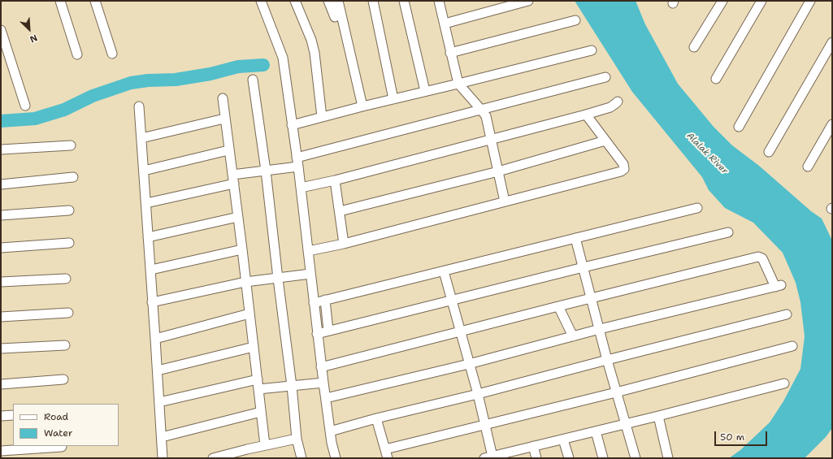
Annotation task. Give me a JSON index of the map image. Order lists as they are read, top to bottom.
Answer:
{
  "water": ["Alalak River"],
  "legend": ["Road", "Water"],
  "scale_bar": "50 m",
  "north": "bottom right"
}
